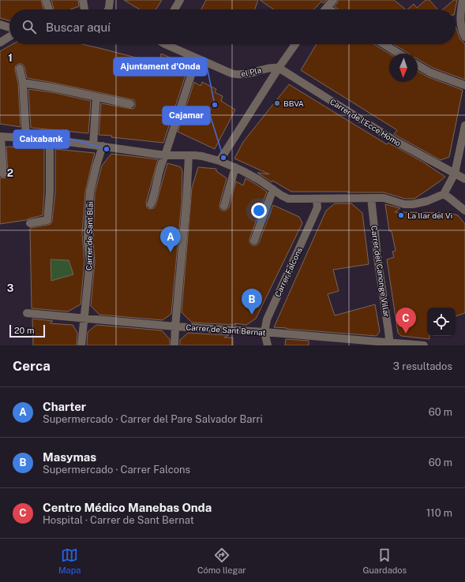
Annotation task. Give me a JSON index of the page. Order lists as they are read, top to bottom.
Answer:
{
  "streets": {
    "street": [
      "el Pla",
      "Carrer de l'Ecce Homo",
      "Carrer de Sant Blai",
      "Carrer del Canonge Villar",
      "Carrer Falcons",
      "Carrer de Sant Bernat"
    ]
  },
  "crossings": [
    ["el Pla", "Carrer de l'Ecce Homo"],
    ["Carrer de Sant Blai", "Carrer de Sant Bernat"],
    ["Carrer del Canonge Villar", "Carrer de Sant Bernat"],
    ["Carrer Falcons", "Carrer de Sant Bernat"]
  ],
  "places": [
    "BBVA",
    "Ajuntament d'Onda",
    "Caixabank",
    "Cajamar",
    "La llar del Vi"
  ],
  "scale_bar": "20 m",
  "north": "bottom",
  "page": {
    "search": "Buscar aquí",
    "pins": ["A", "B", "C"],
    "scale": "20 m",
    "heading": ["Cerca", "3 resultados"],
    "list": [
      {
        "mark": "A",
        "name": "Charter",
        "note": "Supermercado · Carrer del Pare Salvador Barri",
        "value": "60 m"
      },
      {
        "mark": "B",
        "name": "Masymas",
        "note": "Supermercado · Carrer Falcons",
        "value": "60 m"
      },
      {
        "mark": "C",
        "name": "Centro Médico Manebas Onda",
        "note": "Hospital · Carrer de Sant Bernat",
        "value": "110 m"
      }
    ],
    "nav": ["Mapa", "Cómo llegar", "Guardados"]
  },
  "grid": {
    "rows": ["1", "2", "3"]
  }
}
